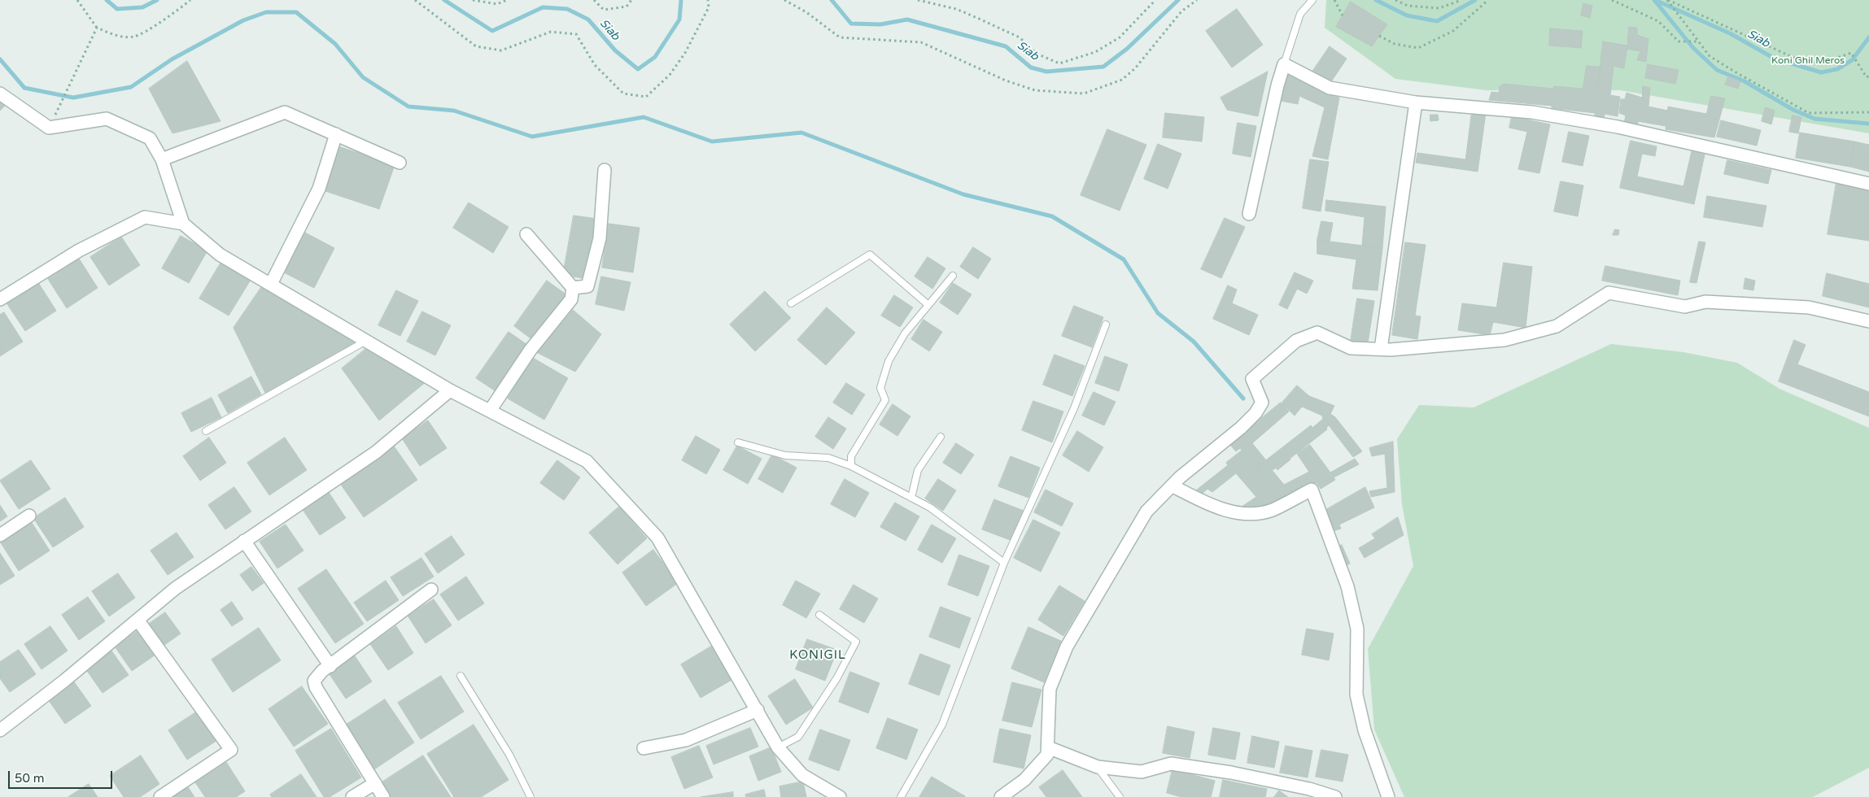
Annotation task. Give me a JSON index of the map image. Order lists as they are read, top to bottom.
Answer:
{
  "districts": ["KONIGIL"],
  "water": ["Siab"],
  "parks": ["Koni Ghil Meros"],
  "scale_bar": "50 m"
}
